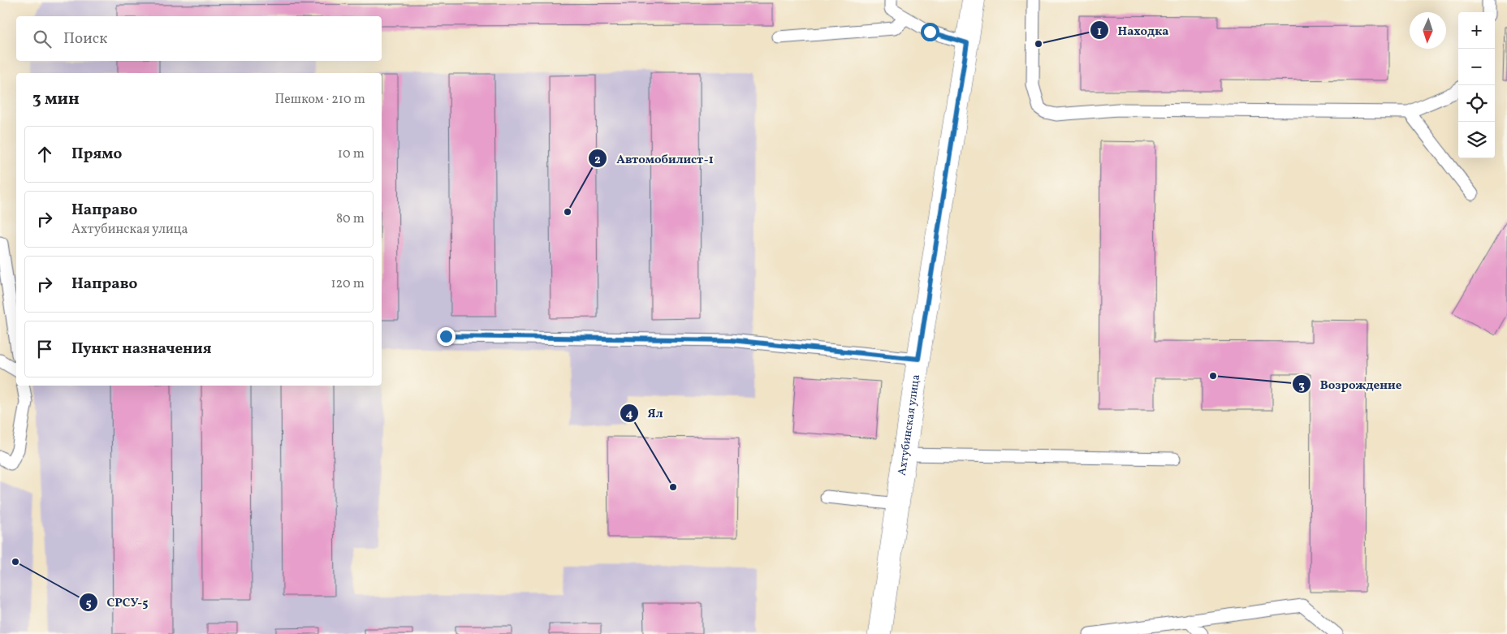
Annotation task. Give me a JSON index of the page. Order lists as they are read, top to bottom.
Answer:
{
  "streets": {
    "street": ["Ахтубинская улица"]
  },
  "places": [
    "Находка",
    "Автомобилист-1",
    "Возрождение",
    "Ял",
    "СРСУ-5"
  ],
  "north": "bottom",
  "page": {
    "map_buttons": ["+", "−"],
    "search": "Поиск",
    "heading": ["3 мин", "Пешком · 210 m"],
    "list": [
      ["Прямо", "10 m"],
      ["Направо", "Ахтубинская улица", "80 m"],
      ["Направо", "120 m"],
      "Пункт назначения"
    ]
  }
}
